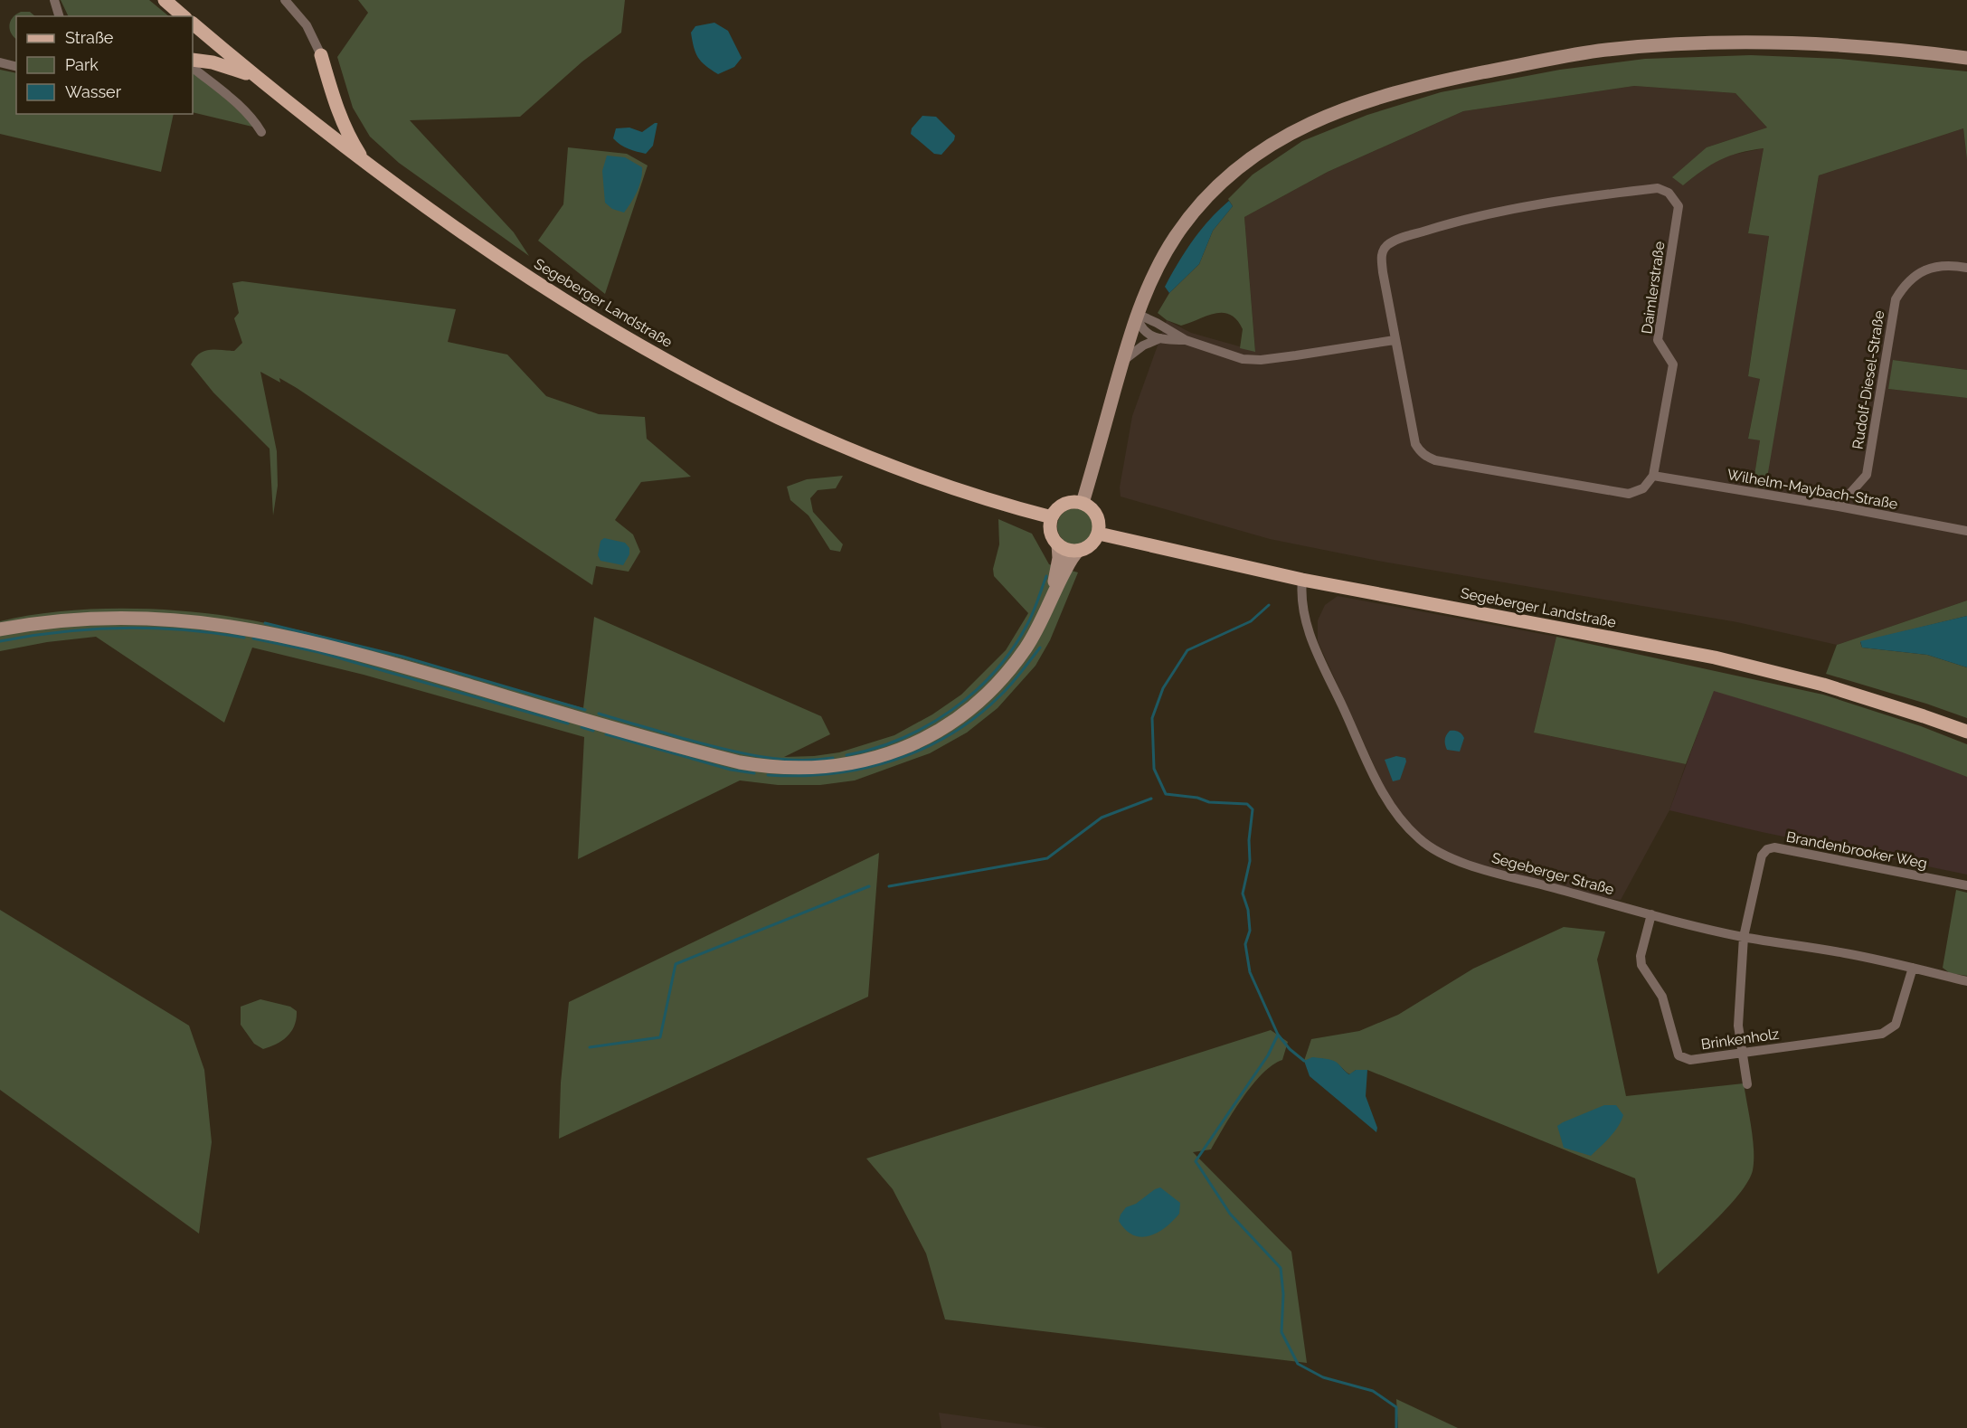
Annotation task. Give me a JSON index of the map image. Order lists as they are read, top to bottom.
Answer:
{
  "streets": {
    "main road": ["Segeberger Landstraße"],
    "street": [
      "Daimlerstraße",
      "Rudolf-Diesel-Straße",
      "Wilhelm-Maybach-Straße",
      "Brandenbrooker Weg",
      "Segeberger Straße",
      "Brinkenholz"
    ]
  },
  "crossings": [
    ["Daimlerstraße", "Wilhelm-Maybach-Straße"],
    ["Segeberger Landstraße", "Segeberger Straße"],
    ["Rudolf-Diesel-Straße", "Wilhelm-Maybach-Straße"],
    ["Brandenbrooker Weg", "Segeberger Straße"],
    ["Brandenbrooker Weg", "Brinkenholz"],
    ["Segeberger Straße", "Brinkenholz"]
  ],
  "legend": ["Straße", "Park", "Wasser"]
}
